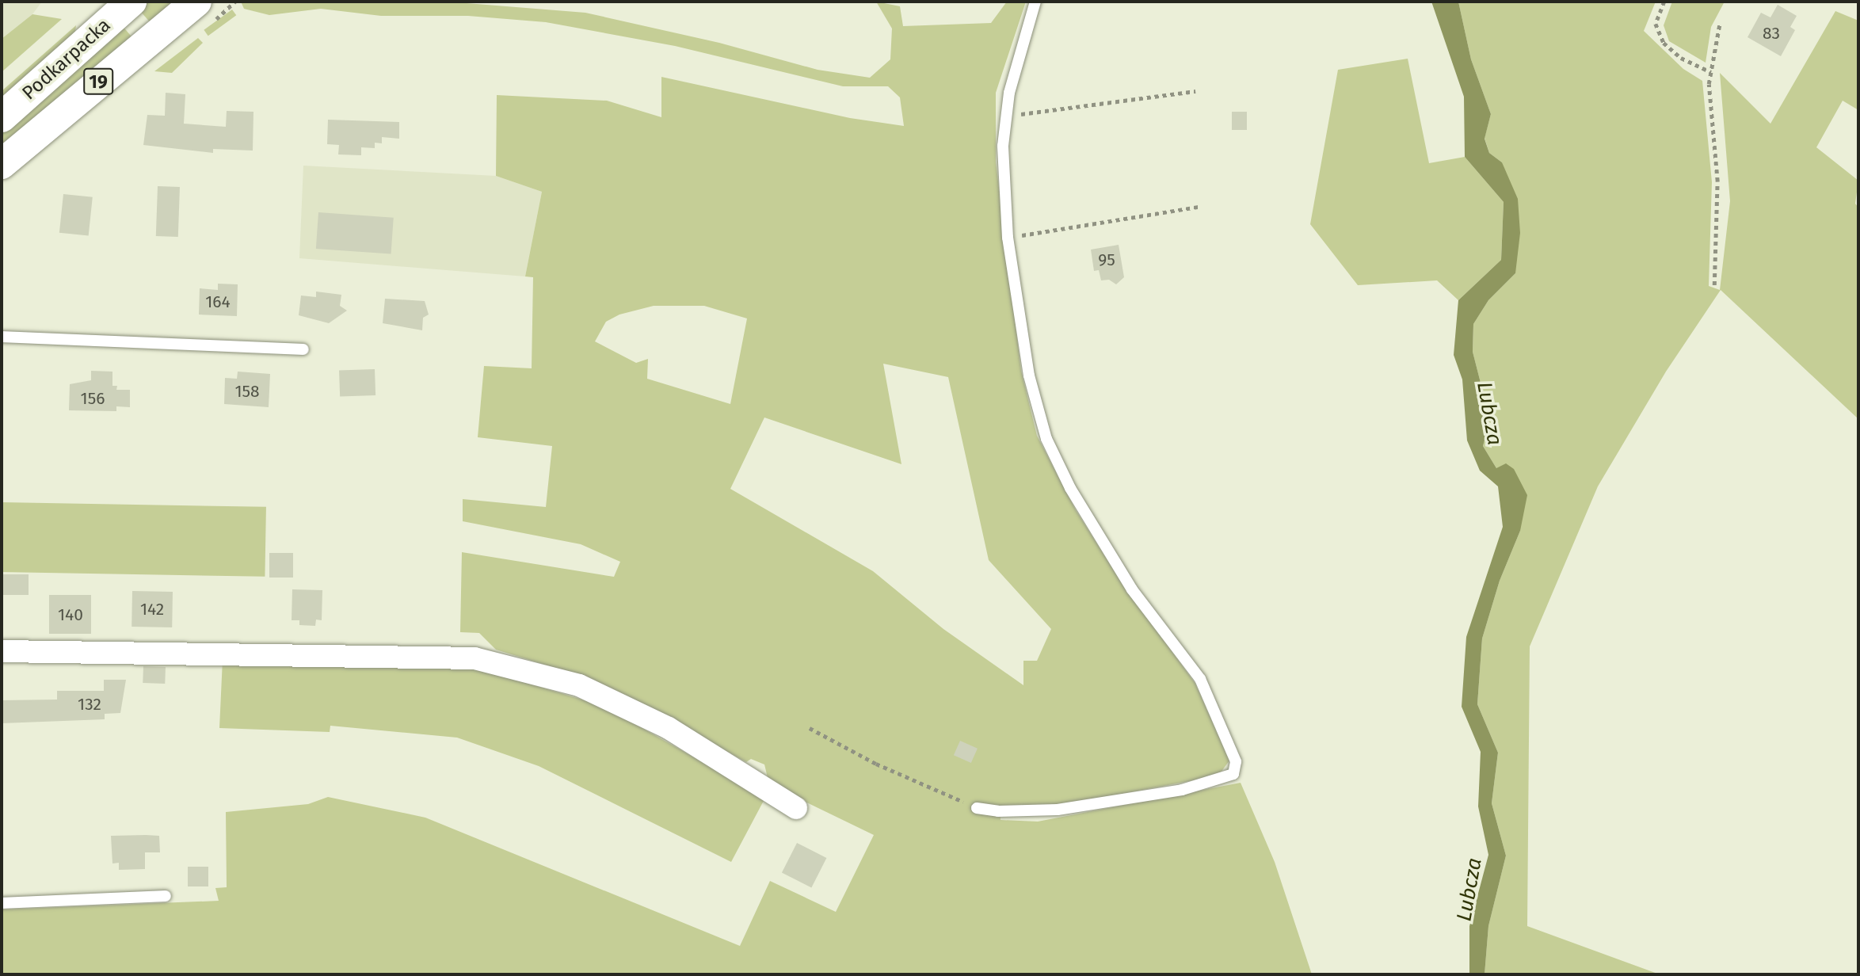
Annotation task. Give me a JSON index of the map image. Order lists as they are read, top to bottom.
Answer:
{
  "streets": {
    "highway": ["Podkarpacka", "19"]
  },
  "water": ["Lubcza"],
  "house_numbers": [
    "83",
    "95",
    "164",
    "158",
    "156",
    "142",
    "140",
    "132"
  ]
}
